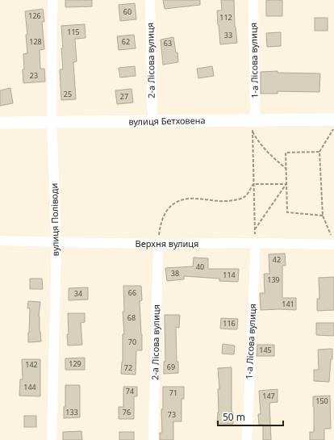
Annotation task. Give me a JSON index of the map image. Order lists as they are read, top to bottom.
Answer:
{
  "streets": {
    "street": [
      "2-а Лісова вулиця",
      "1-а Лісова вулиця",
      "вулиця Бетховена",
      "вулиця Поліводи",
      "Верхня вулиця"
    ]
  },
  "crossings": [
    ["2-а Лісова вулиця", "вулиця Бетховена"],
    ["2-а Лісова вулиця", "Верхня вулиця"],
    ["1-а Лісова вулиця", "вулиця Бетховена"],
    ["1-а Лісова вулиця", "Верхня вулиця"],
    ["вулиця Бетховена", "вулиця Поліводи"],
    ["вулиця Поліводи", "Верхня вулиця"]
  ],
  "house_numbers": [
    "60",
    "126",
    "112",
    "115",
    "33",
    "128",
    "62",
    "63",
    "23",
    "25",
    "27",
    "42",
    "40",
    "38",
    "114",
    "139",
    "66",
    "34",
    "141",
    "68",
    "116",
    "70",
    "145",
    "129",
    "142",
    "69",
    "72",
    "144",
    "74",
    "71",
    "147",
    "150",
    "133",
    "76",
    "73"
  ],
  "scale_bar": "50 m"
}
